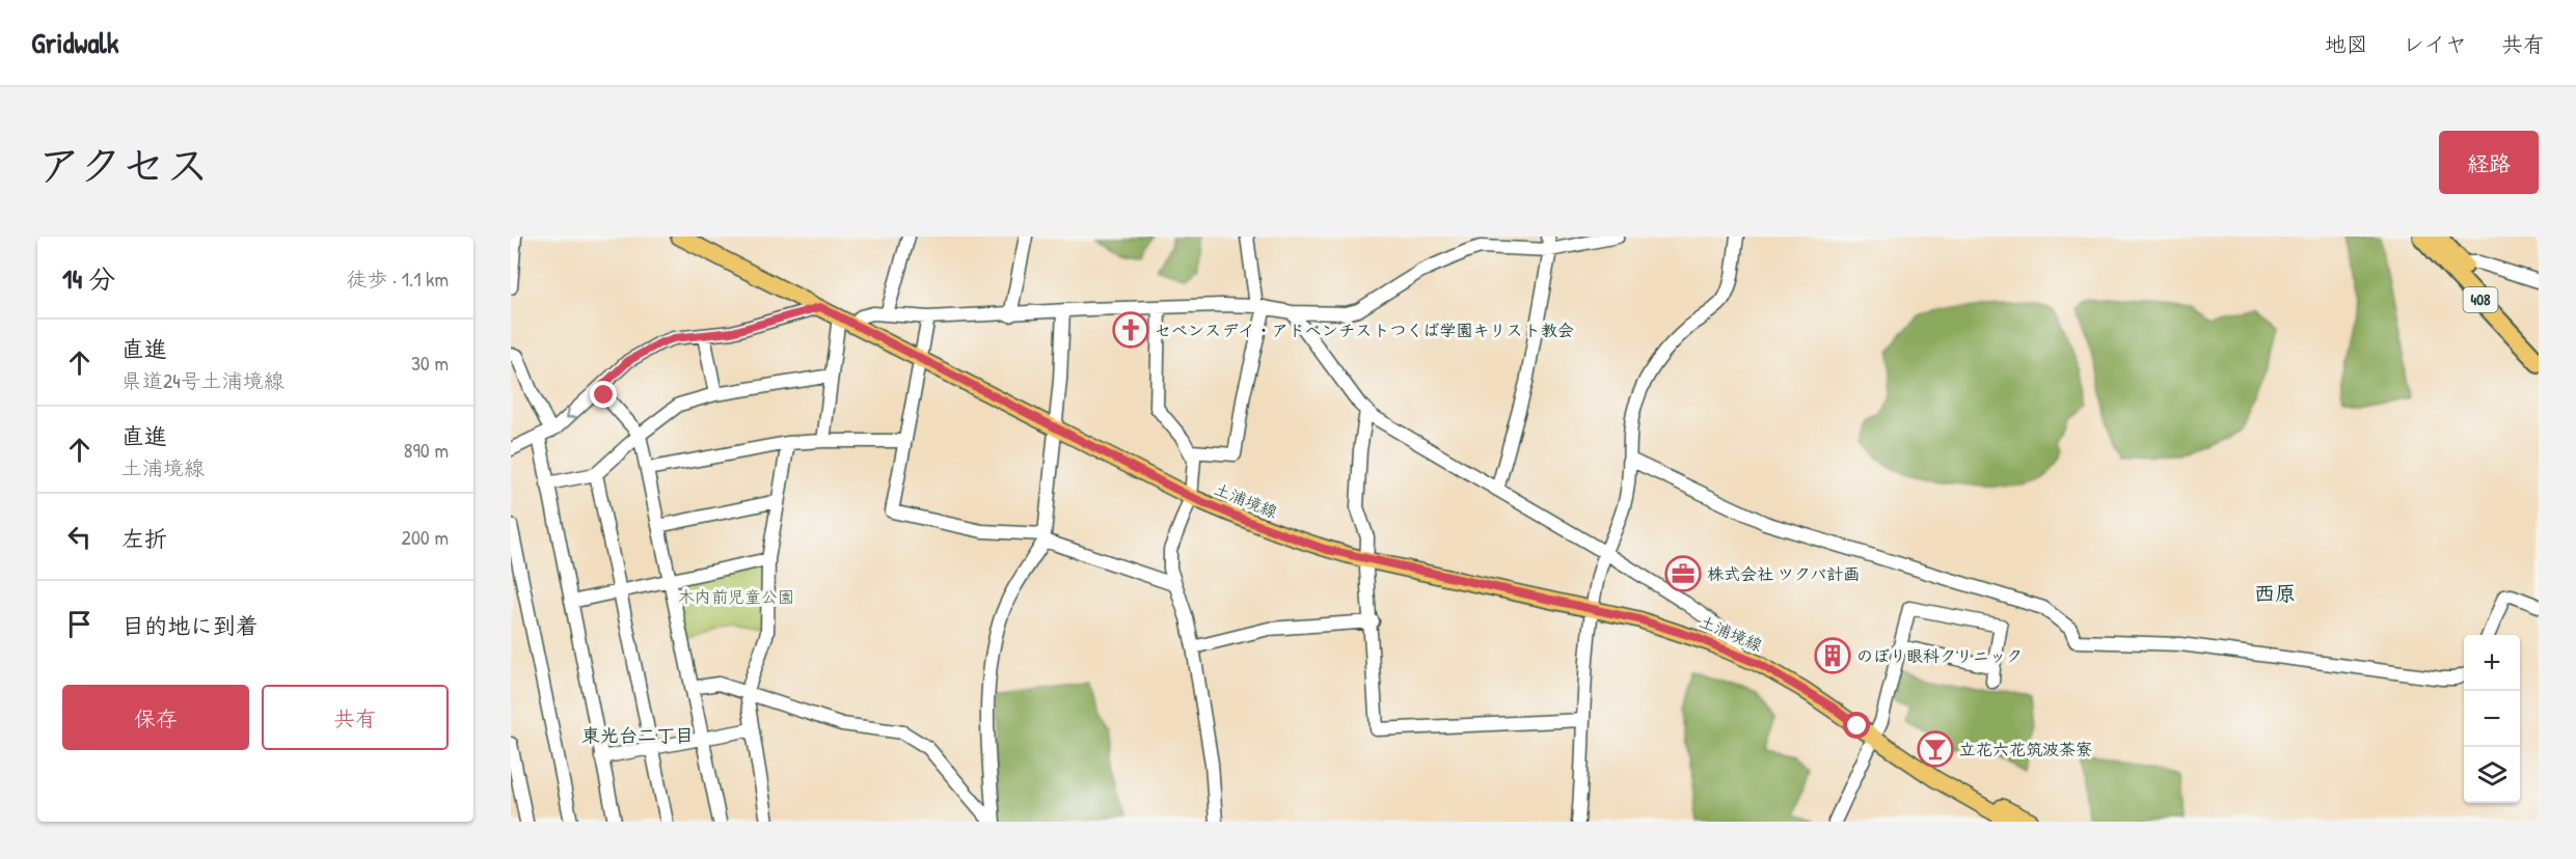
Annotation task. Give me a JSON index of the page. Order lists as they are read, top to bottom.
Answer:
{
  "streets": {
    "highway": ["408"],
    "main road": ["土浦境線"]
  },
  "districts": ["西原", "東光台二丁目"],
  "parks": ["木内前児童公園"],
  "places": {
    "church": ["セベンスデイ・アドベンチストつくば学園キリスト教会"],
    "office": ["株式会社 ツクバ計画"],
    "building": ["のぼり眼科クリニック"],
    "bar": ["立花六花筑波茶寮"]
  },
  "page": {
    "header": "Gridwalk",
    "nav": ["地図", "レイヤ", "共有"],
    "title": "アクセス",
    "buttons": [
      "経路",
      ["保存", "共有"]
    ],
    "heading": ["14 分", "徒歩 · 1.1 km"],
    "list": [
      ["直進", "県道24号土浦境線", "30 m"],
      ["直進", "土浦境線", "890 m"],
      ["左折", "200 m"],
      "目的地に到着"
    ],
    "map_buttons": ["+", "−"]
  }
}
